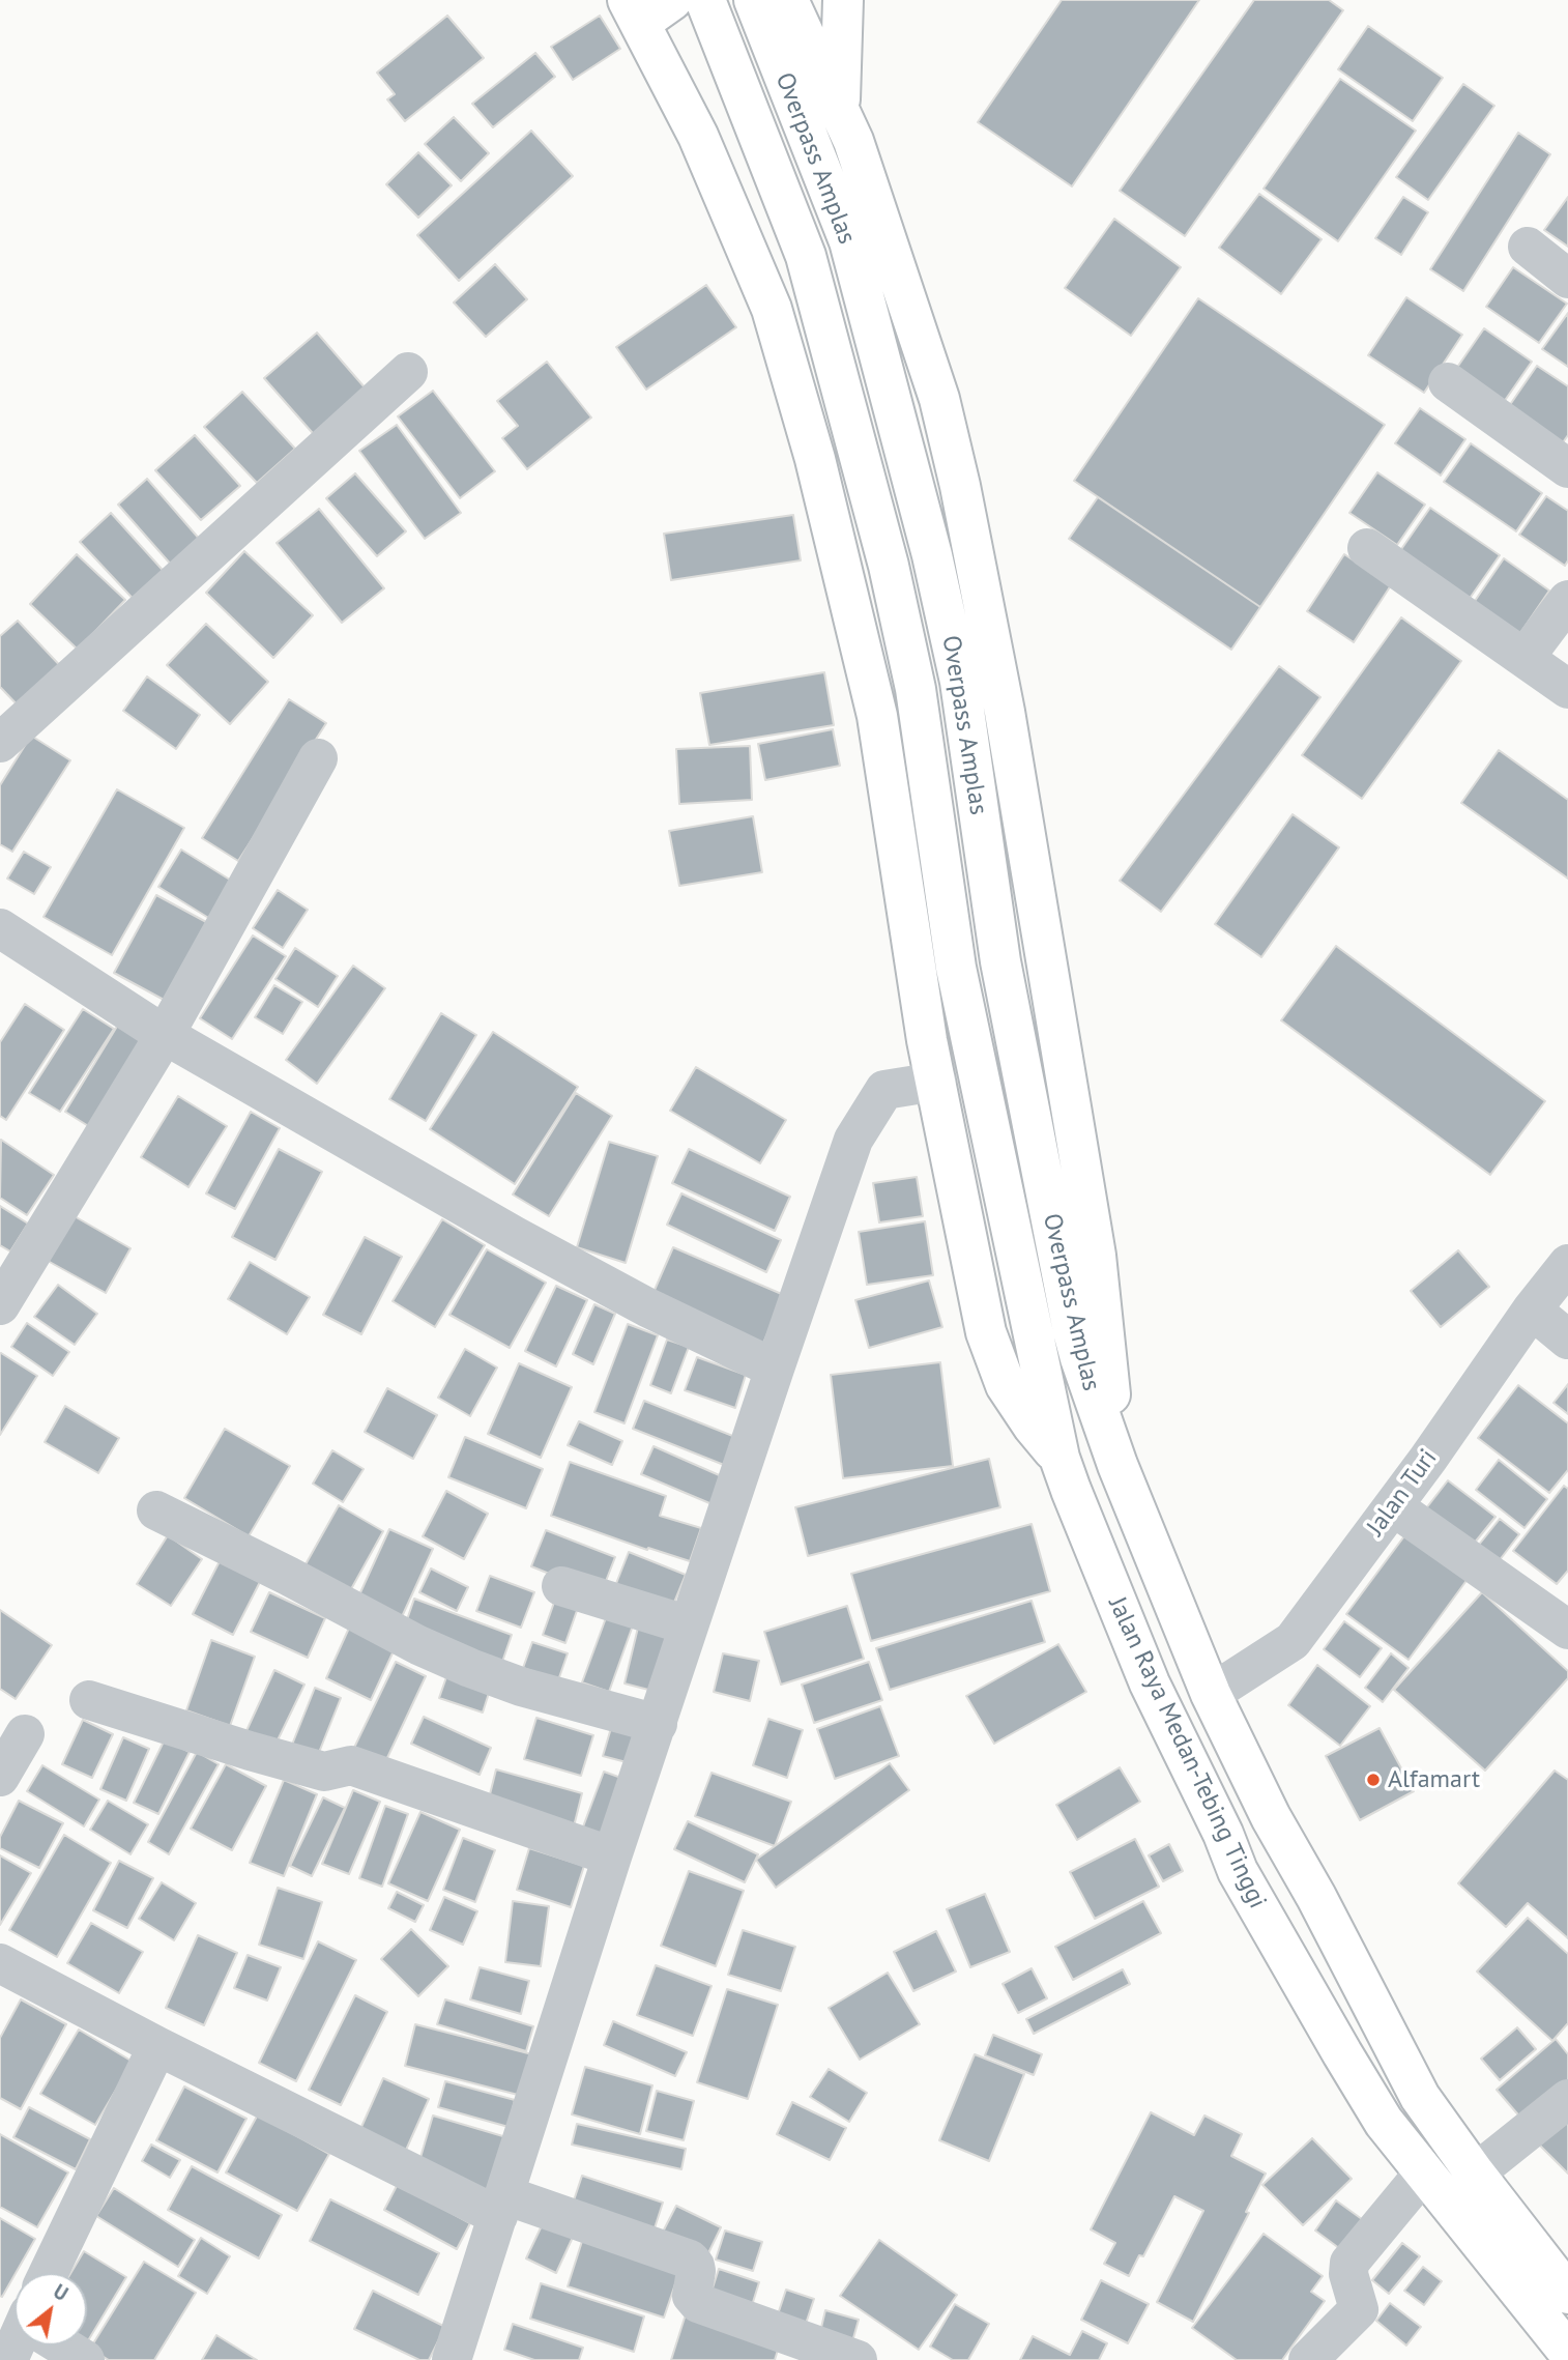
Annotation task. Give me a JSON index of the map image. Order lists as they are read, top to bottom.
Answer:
{
  "streets": {
    "highway": ["Overpass Amplas", "Jalan Raya Medan-Tebing Tinggi"],
    "street": ["Jalan Turi"]
  },
  "crossings": [
    ["Overpass Amplas", "Jalan Raya Medan-Tebing Tinggi"],
    ["Jalan Turi", "Jalan Raya Medan-Tebing Tinggi"]
  ],
  "places": ["Alfamart"],
  "north": "top right"
}
